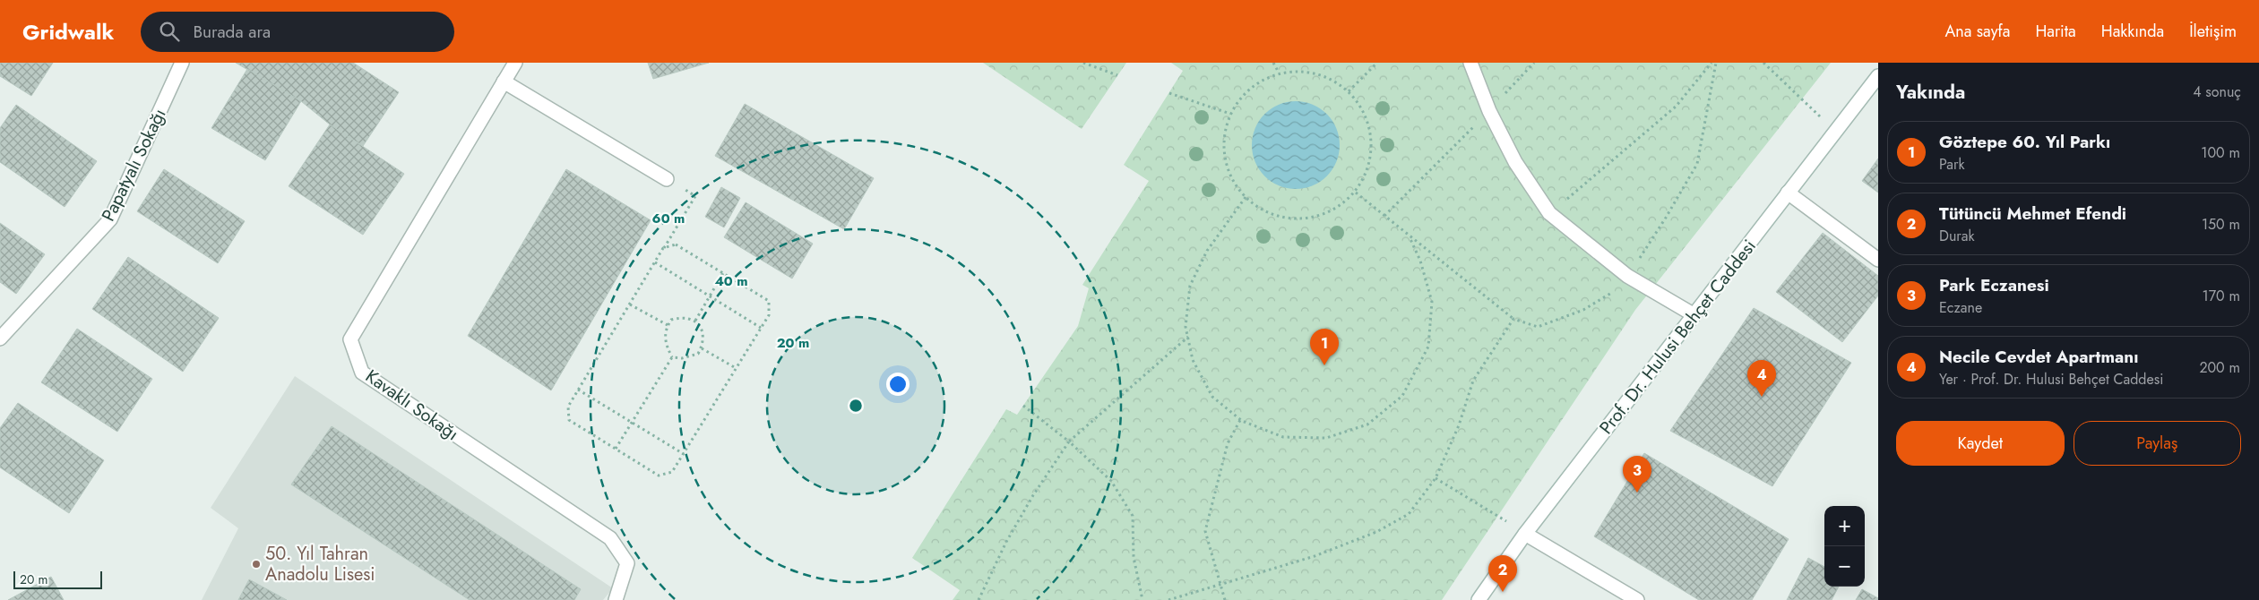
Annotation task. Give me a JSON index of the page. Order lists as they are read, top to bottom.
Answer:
{
  "streets": {
    "street": ["Papatyalı Sokağı", "Prof. Dr. Hulusi Behçet Caddesi", "Kavaklı Sokağı"]
  },
  "places": ["50. Yıl Tahran Anadolu Lisesi"],
  "scale_bar": "20 m",
  "page": {
    "header": "Gridwalk",
    "search": "Burada ara",
    "nav": [
      "Ana sayfa",
      "Harita",
      "Hakkında",
      "İletişim"
    ],
    "heading": ["Yakında", "4 sonuç"],
    "list": [
      {
        "mark": "1",
        "name": "Göztepe 60. Yıl Parkı",
        "note": "Park",
        "value": "100 m"
      },
      {
        "mark": "2",
        "name": "Tütüncü Mehmet Efendi",
        "note": "Durak",
        "value": "150 m"
      },
      {
        "mark": "3",
        "name": "Park Eczanesi",
        "note": "Eczane",
        "value": "170 m"
      },
      {
        "mark": "4",
        "name": "Necile Cevdet Apartmanı",
        "note": "Yer · Prof. Dr. Hulusi Behçet Caddesi",
        "value": "200 m"
      }
    ],
    "pins": [
      "1",
      "4",
      "3",
      "2"
    ],
    "buttons": ["Kaydet", "Paylaş"],
    "map_buttons": ["+", "−"],
    "scale": "20 m"
  },
  "rings": ["60 m", "40 m", "20 m"]
}
